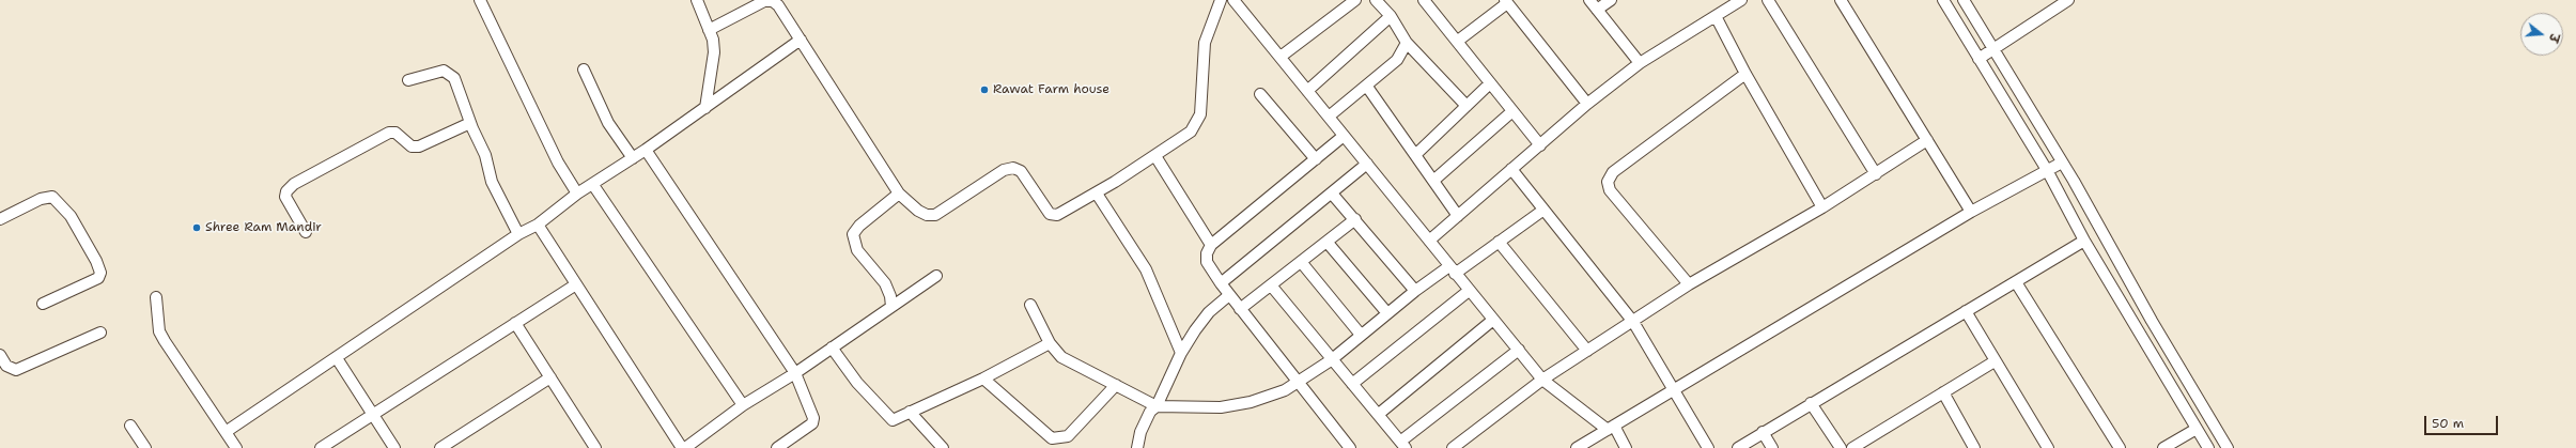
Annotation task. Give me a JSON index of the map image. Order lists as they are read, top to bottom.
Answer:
{
  "places": ["Rawat Farm house", "Shree Ram Mandir"],
  "scale_bar": "50 m",
  "north": "right"
}
